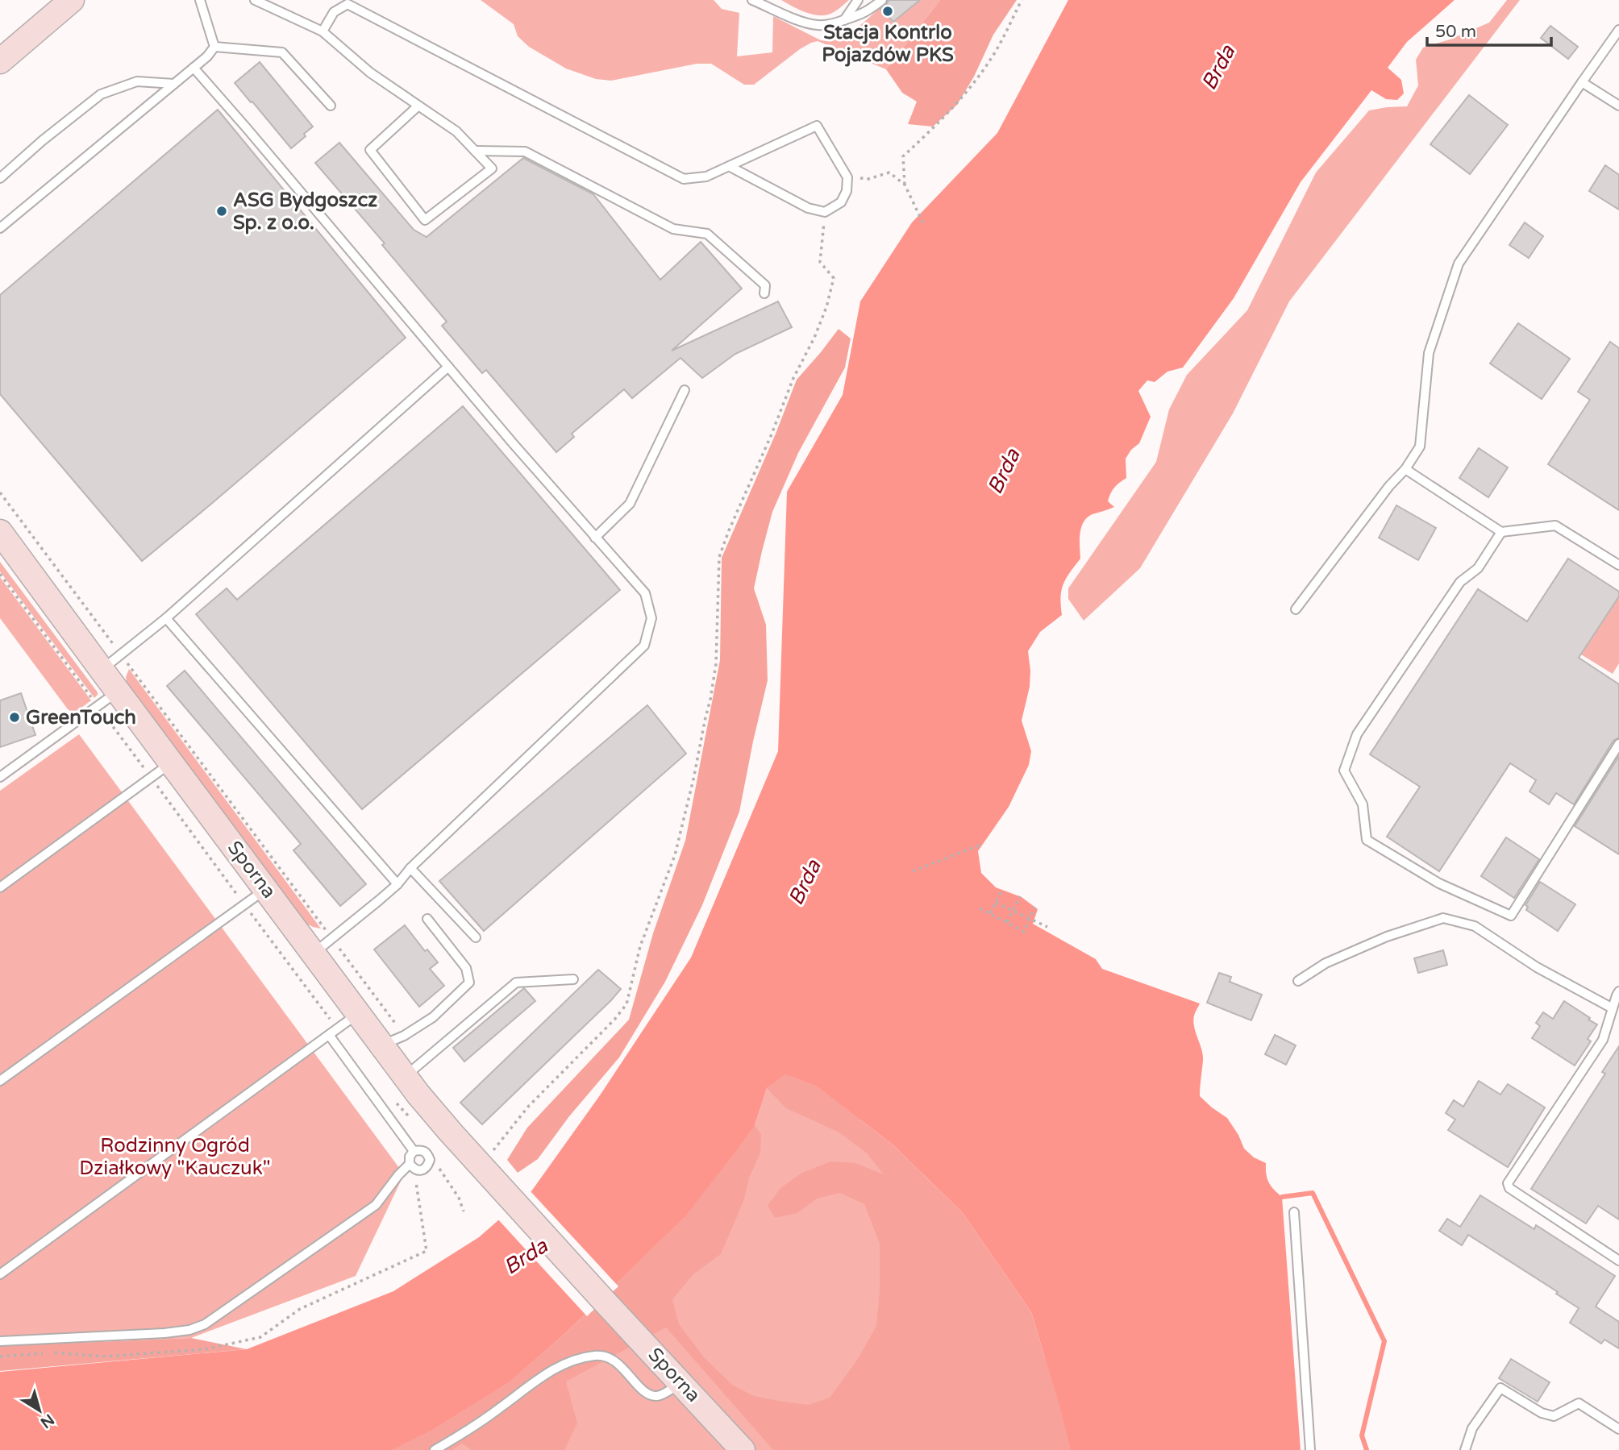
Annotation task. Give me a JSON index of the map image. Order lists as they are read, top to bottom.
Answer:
{
  "streets": {
    "street": ["Sporna"]
  },
  "water": ["Brda"],
  "parks": ["Rodzinny Ogród Działkowy \"Kauczuk\""],
  "places": ["Stacja Kontrlo Pojazdów PKS", "ASG Bydgoszcz Sp. z o.o.", "GreenTouch"],
  "scale_bar": "50 m",
  "north": "bottom right"
}
